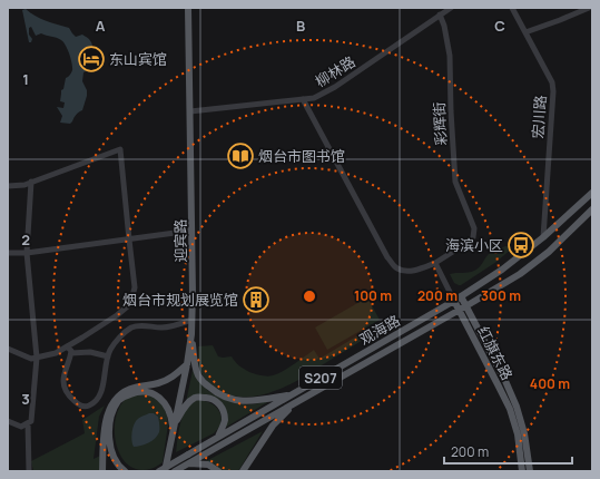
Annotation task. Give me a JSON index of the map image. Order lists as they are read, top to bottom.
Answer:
{
  "streets": {
    "main road": [
      "迎宾路",
      "观海路",
      "红旗东路",
      "S207"
    ],
    "street": ["柳林路", "宏川路", "彩辉街"]
  },
  "crossings": [
    ["柳林路", "彩辉街"],
    ["柳林路", "迎宾路"],
    ["宏川路", "观海路"],
    ["观海路", "红旗东路"],
    ["观海路", "S207"],
    ["红旗东路", "S207"]
  ],
  "places": {
    "hotel": ["东山宾馆"],
    "library": ["烟台市图书馆"],
    "bus stop": ["海滨小区"],
    "building": ["烟台市规划展览馆"]
  },
  "scale_bar": "200 m",
  "grid": {
    "columns": ["A", "B", "C"],
    "rows": ["1", "2", "3"]
  },
  "rings": [
    "100 m",
    "200 m",
    "300 m",
    "400 m"
  ]
}
